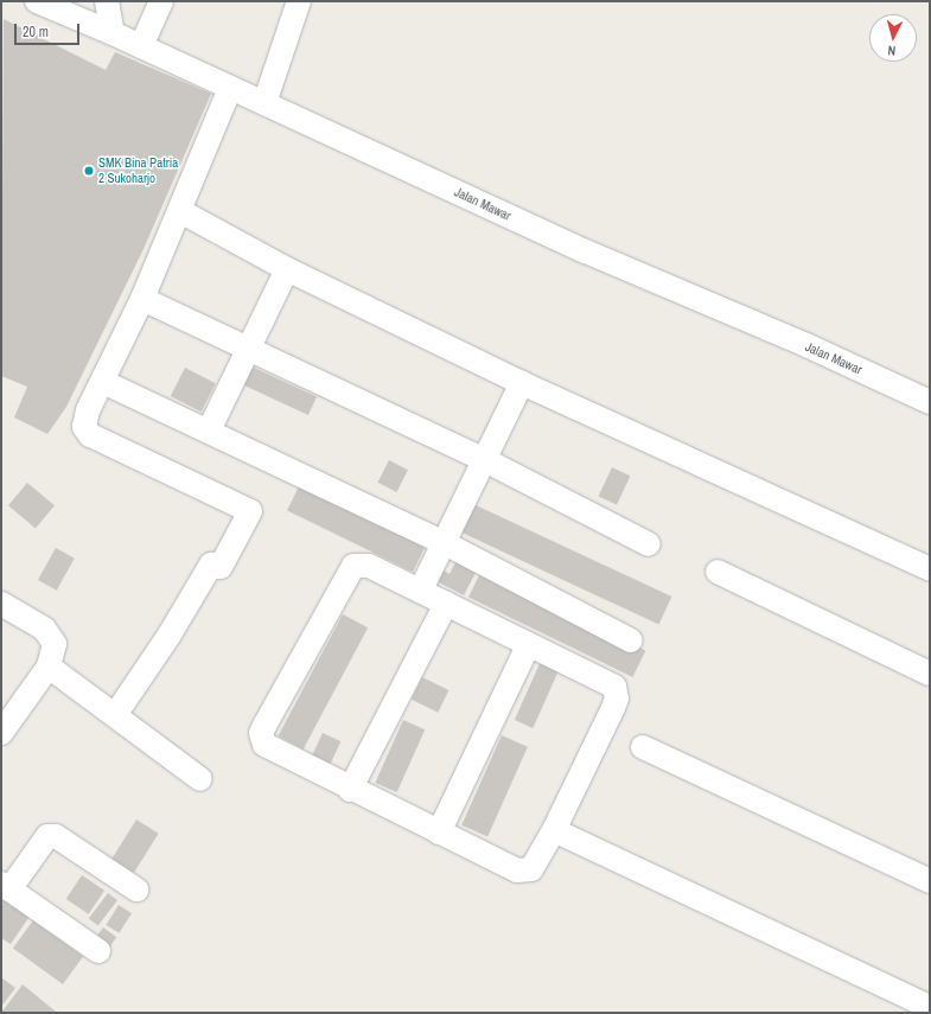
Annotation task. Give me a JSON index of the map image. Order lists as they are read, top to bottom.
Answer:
{
  "streets": {
    "street": ["Jalan Mawar"]
  },
  "places": ["SMK Bina Patria 2 Sukoharjo"],
  "scale_bar": "20 m",
  "north": "bottom"
}
